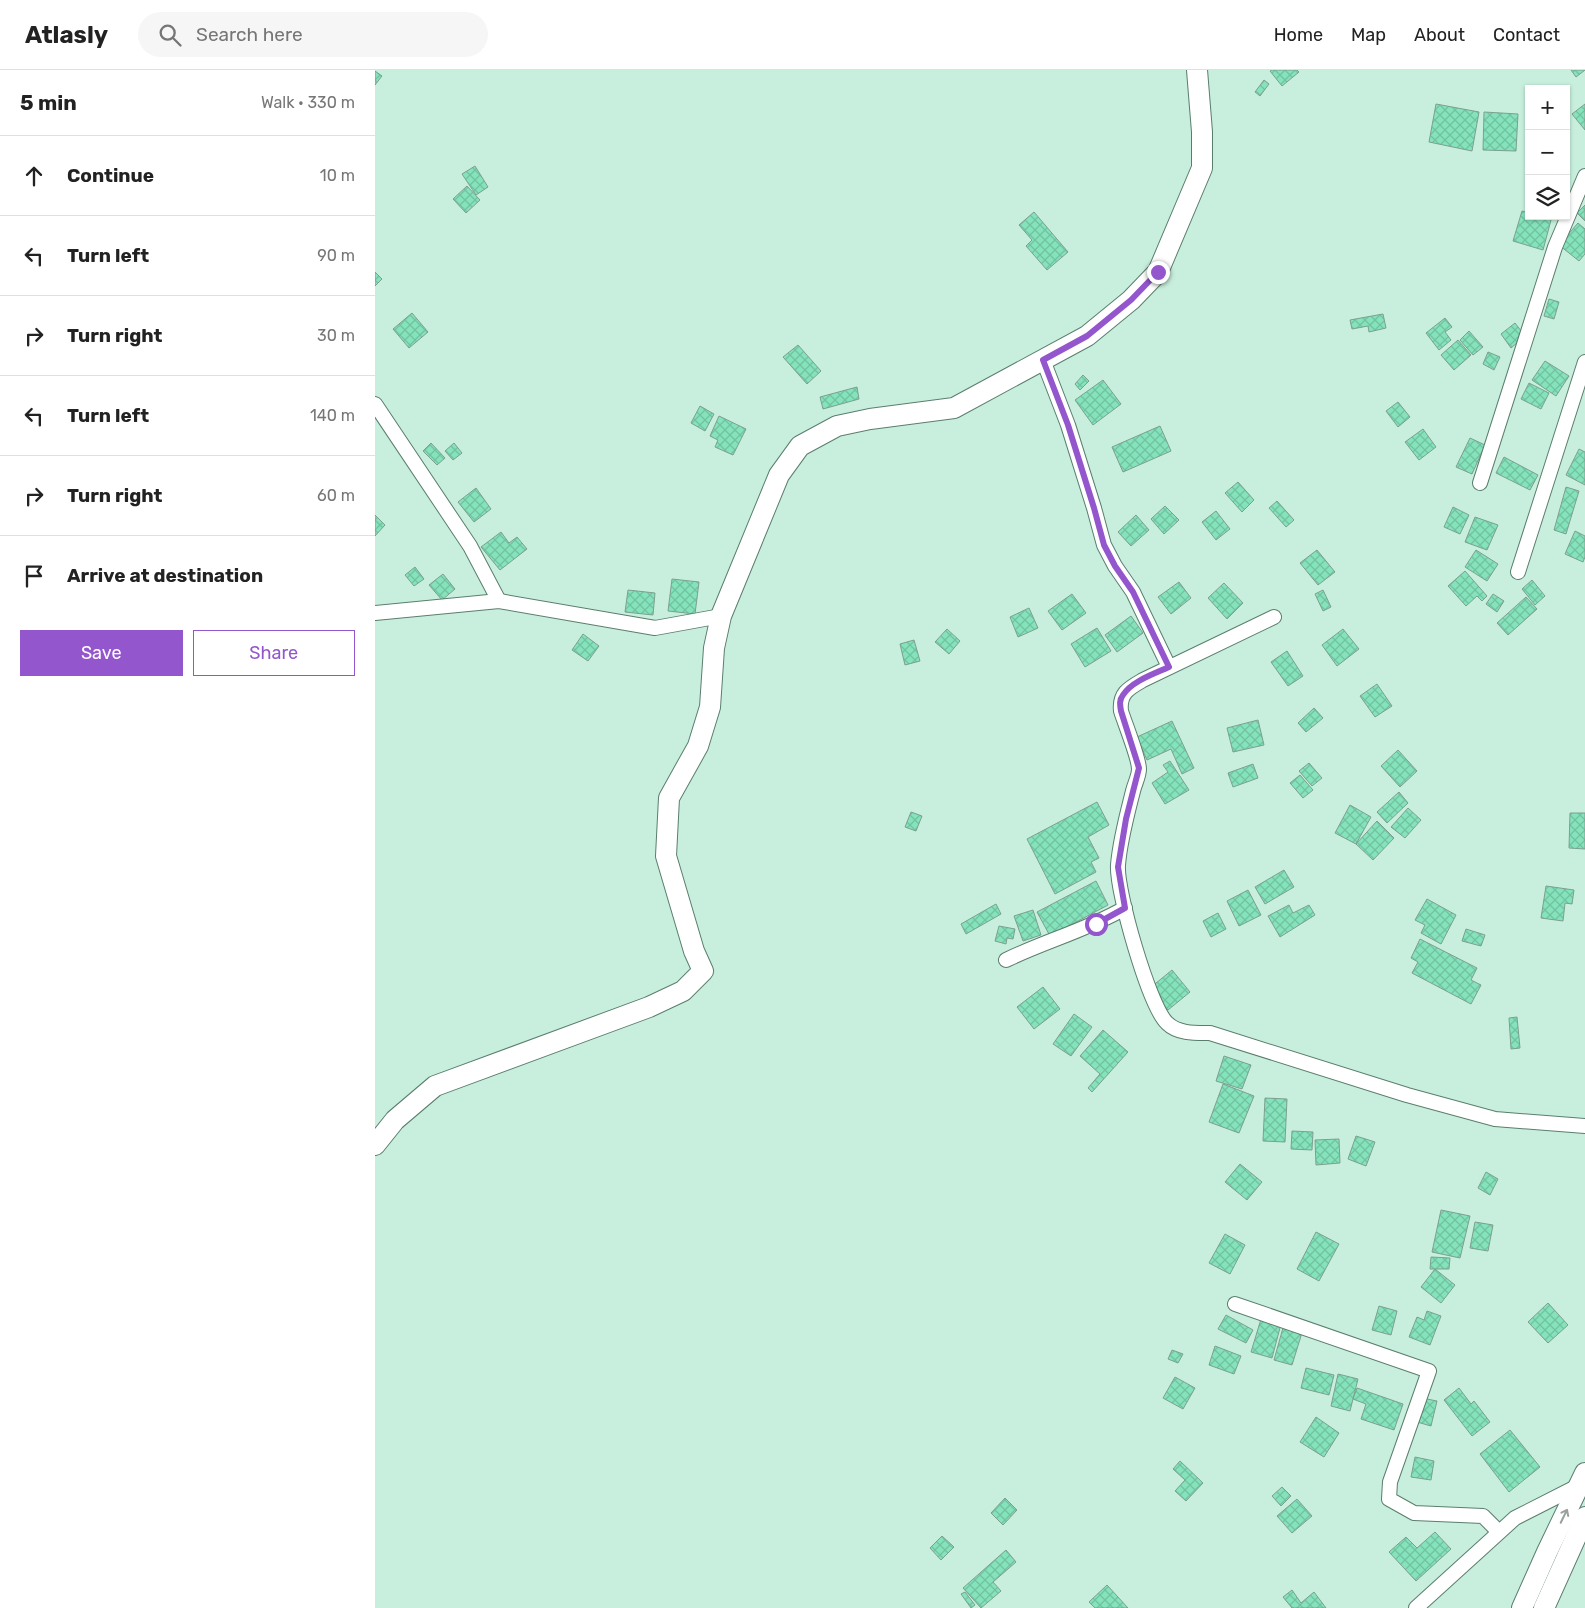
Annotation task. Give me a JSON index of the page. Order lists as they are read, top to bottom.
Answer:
{
  "page": {
    "header": "Atlasly",
    "search": "Search here",
    "nav": [
      "Home",
      "Map",
      "About",
      "Contact"
    ],
    "heading": ["5 min", "Walk · 330 m"],
    "map_buttons": ["+", "−"],
    "list": [
      ["Continue", "10 m"],
      ["Turn left", "90 m"],
      ["Turn right", "30 m"],
      ["Turn left", "140 m"],
      ["Turn right", "60 m"],
      "Arrive at destination"
    ],
    "buttons": ["Save", "Share"]
  }
}
